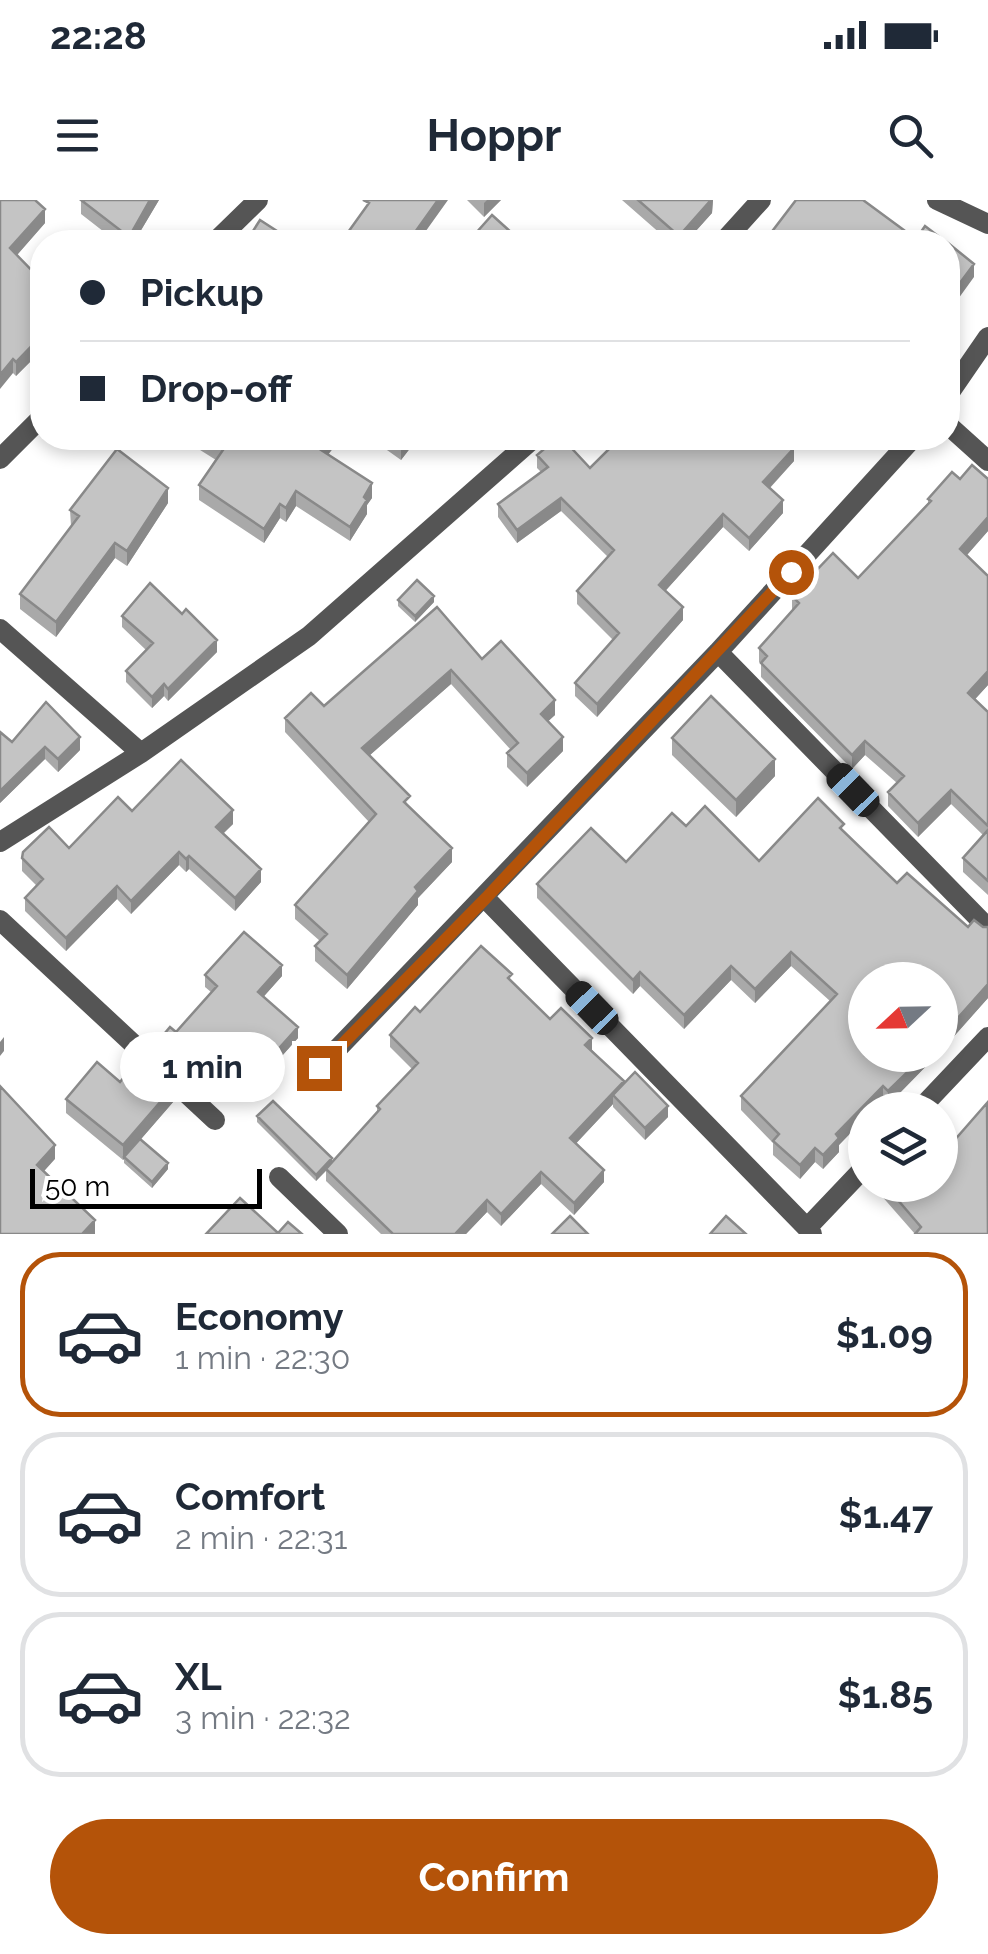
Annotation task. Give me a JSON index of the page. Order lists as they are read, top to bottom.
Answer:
{
  "scale_bar": "50 m",
  "north": "left",
  "page": {
    "status": "22:28",
    "header": "Hoppr",
    "banner": ["Pickup", "Drop-off"],
    "bubble": "1 min",
    "scale": "50 m",
    "list": [
      {
        "name": "Economy",
        "note": "1 min · 22:30",
        "value": "$1.09"
      },
      {
        "name": "Comfort",
        "note": "2 min · 22:31",
        "value": "$1.47"
      },
      {
        "name": "XL",
        "note": "3 min · 22:32",
        "value": "$1.85"
      }
    ],
    "buttons": "Confirm"
  }
}
